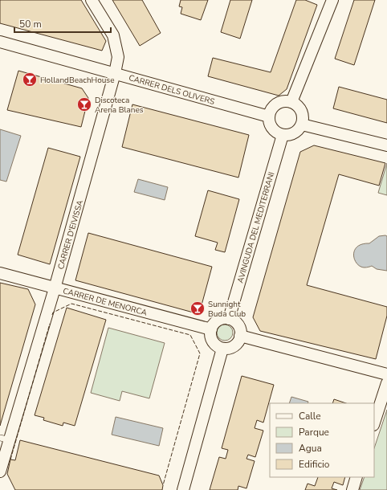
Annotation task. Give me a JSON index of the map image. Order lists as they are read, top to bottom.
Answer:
{
  "streets": {
    "street": [
      "CARRER DELS OLIVERS",
      "AVINGUDA DEL MEDITERRANI",
      "CARRER D'EIVISSA",
      "CARRER DE MENORCA"
    ]
  },
  "crossings": [
    ["CARRER DELS OLIVERS", "AVINGUDA DEL MEDITERRANI"],
    ["CARRER DELS OLIVERS", "CARRER D'EIVISSA"],
    ["AVINGUDA DEL MEDITERRANI", "CARRER DE MENORCA"],
    ["CARRER D'EIVISSA", "CARRER DE MENORCA"]
  ],
  "places": {
    "bar": ["HollandBeachHouse", "Discoteca Arena Blanes", "Sunnight Buda Club"]
  },
  "legend": [
    "Calle",
    "Parque",
    "Agua",
    "Edificio"
  ],
  "scale_bar": "50 m"
}
